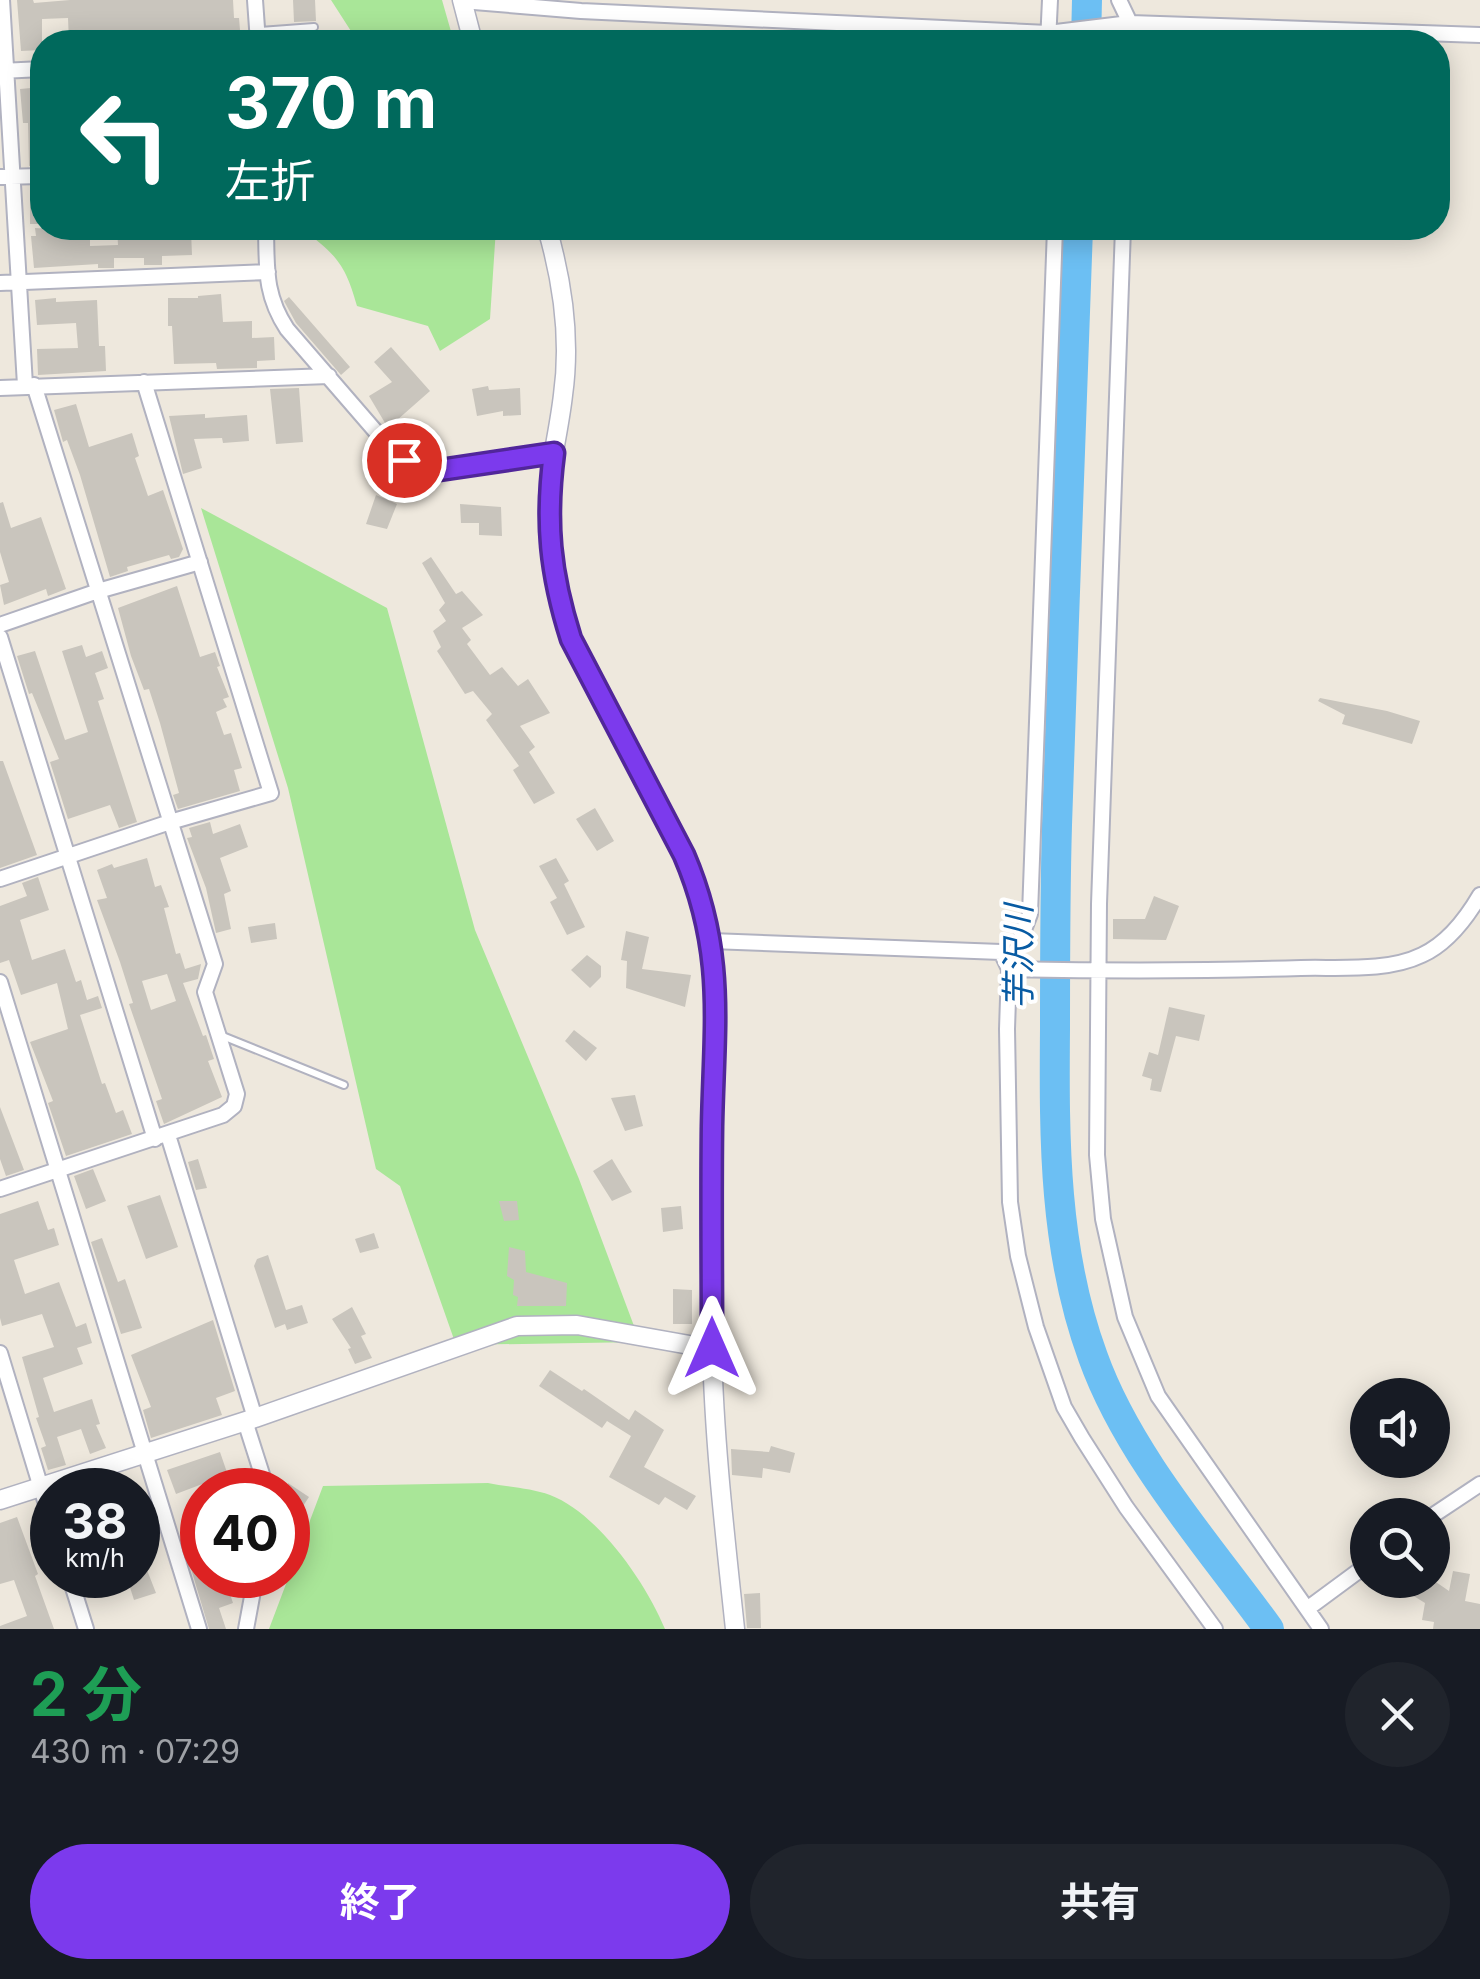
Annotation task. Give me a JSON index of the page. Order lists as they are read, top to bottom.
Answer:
{
  "water": ["芋沢川"],
  "page": {
    "turn": ["370 m", "左折"],
    "speed": "38 km/h",
    "limit": "40",
    "heading": ["2 分", "430 m · 07:29"],
    "buttons": ["終了", "共有"]
  }
}
